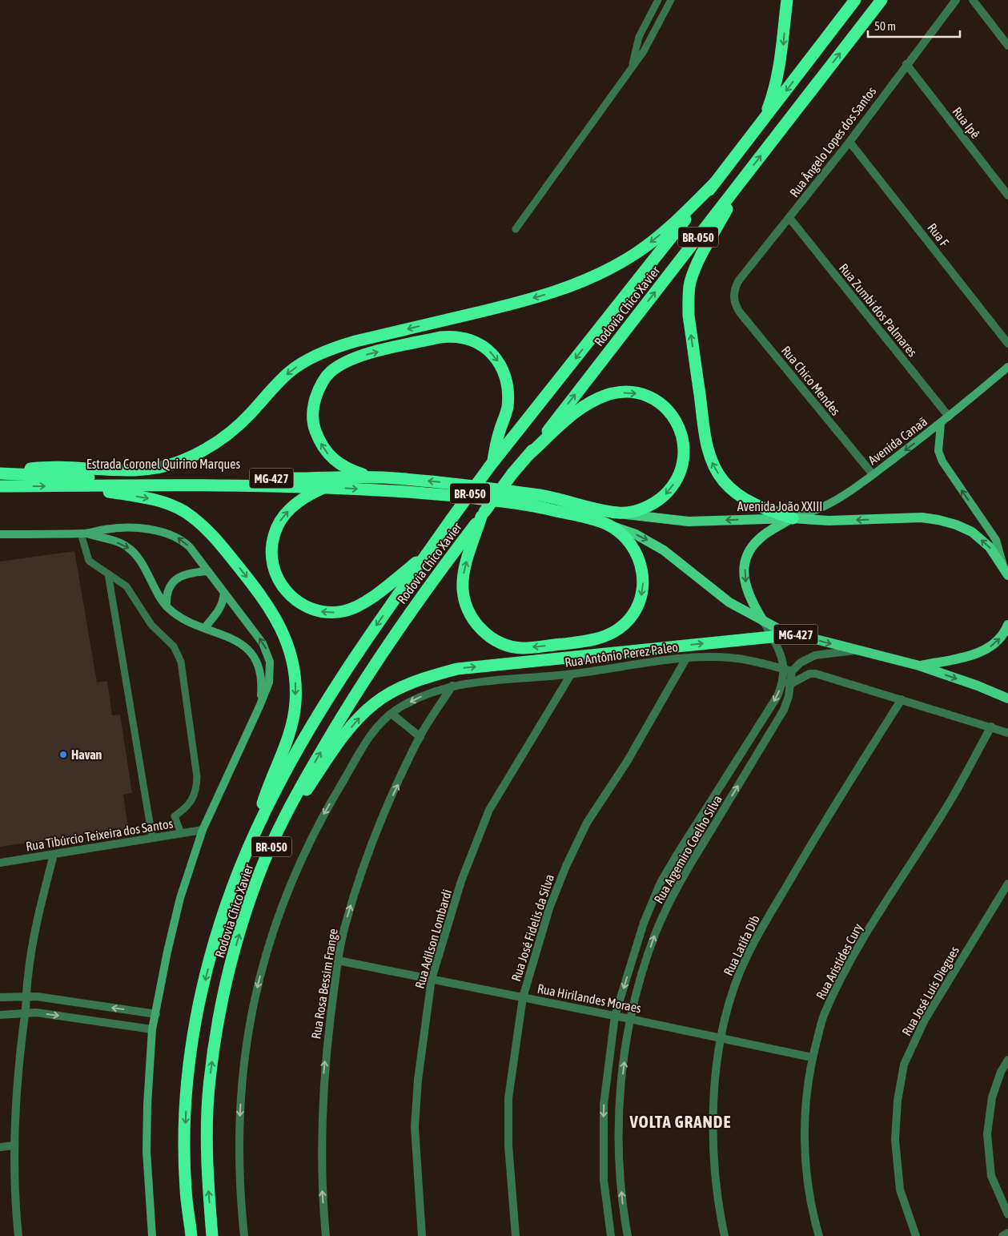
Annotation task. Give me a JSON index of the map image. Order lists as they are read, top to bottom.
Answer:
{
  "streets": {
    "highway": [
      "BR-050",
      "Rodovia Chico Xavier",
      "Estrada Coronel Quirino Marques",
      "MG-427",
      "Avenida João XXIII"
    ],
    "street": [
      "Rua Ipê",
      "Rua Ângelo Lopes dos Santos",
      "Rua F",
      "Rua Zumbi dos Palmares",
      "Rua Chico Mendes",
      "Avenida Canaã",
      "Rua Antônio Perez Paleo",
      "Rua Tibúrcio Teixeira dos Santos",
      "Rua Argemiro Coelho Silva",
      "Rua José Fidelis da Silva",
      "Rua Adilson Lombardi",
      "Rua Latifa Dib",
      "Rua Aristídes Cury",
      "Rua Rosa Bessim Frange",
      "Rua José Luís Diegues",
      "Rua Hirilandes Moraes"
    ]
  },
  "crossings": [
    ["Rua Ipê", "Rua Ângelo Lopes dos Santos"],
    ["Rua Ângelo Lopes dos Santos", "Rua F"],
    ["Rua Ângelo Lopes dos Santos", "Rua Zumbi dos Palmares"],
    ["Rua Ângelo Lopes dos Santos", "Rua Chico Mendes"],
    ["Rua Zumbi dos Palmares", "Avenida Canaã"],
    ["Rua Chico Mendes", "Avenida Canaã"],
    ["Avenida Canaã", "MG-427"],
    ["Avenida Canaã", "Avenida João XXIII"],
    ["Estrada Coronel Quirino Marques", "MG-427"],
    ["Estrada Coronel Quirino Marques", "Avenida João XXIII"],
    ["MG-427", "Avenida João XXIII"],
    ["MG-427", "Rua Argemiro Coelho Silva"],
    ["Rua Antônio Perez Paleo", "Rua Argemiro Coelho Silva"],
    ["Rua Antônio Perez Paleo", "Rua José Fidelis da Silva"],
    ["Rua Antônio Perez Paleo", "Rua Adilson Lombardi"],
    ["Rua Antônio Perez Paleo", "Rua Rosa Bessim Frange"],
    ["Rua Argemiro Coelho Silva", "Rua Hirilandes Moraes"],
    ["Rua José Fidelis da Silva", "Rua Hirilandes Moraes"],
    ["Rua Adilson Lombardi", "Rua Hirilandes Moraes"],
    ["Rua Latifa Dib", "Rua Hirilandes Moraes"],
    ["Rua Aristídes Cury", "Rua Hirilandes Moraes"],
    ["Rua Rosa Bessim Frange", "Rua Hirilandes Moraes"]
  ],
  "one_way": ["Avenida João XXIII", "Rua Antônio Perez Paleo", "Rua Rosa Bessim Frange"],
  "districts": ["VOLTA GRANDE"],
  "places": ["Havan"],
  "scale_bar": "50 m"
}
